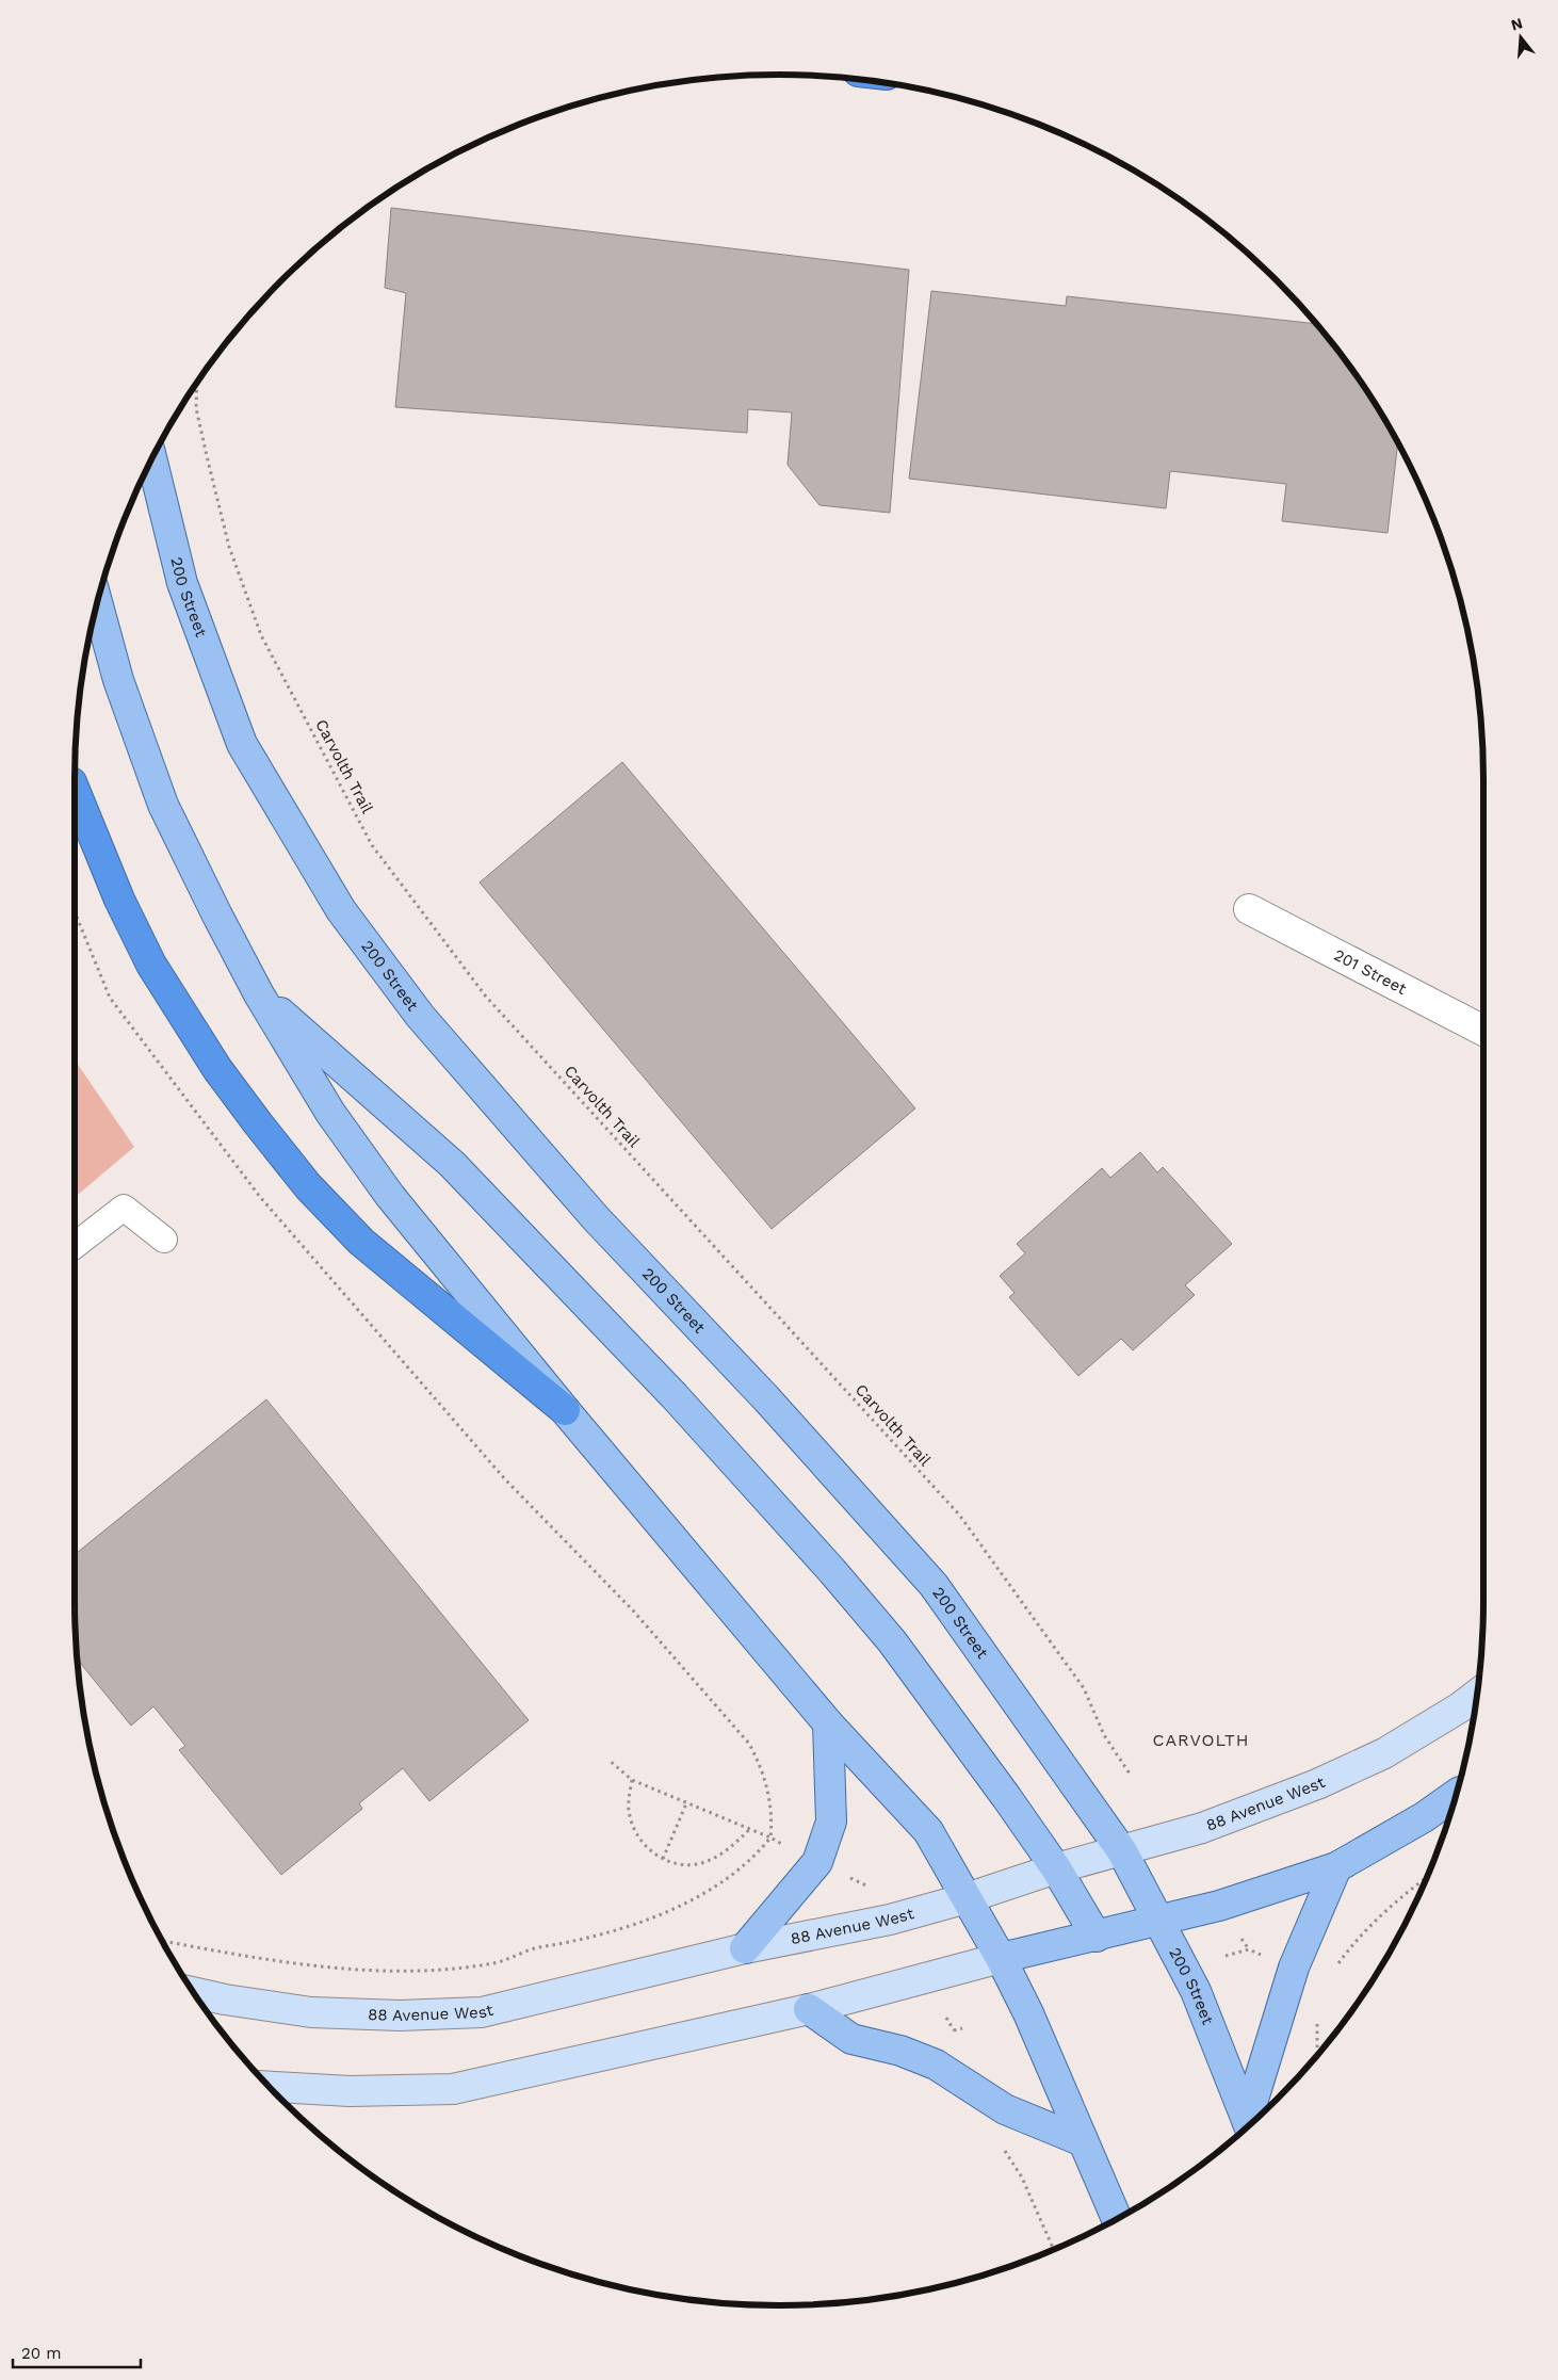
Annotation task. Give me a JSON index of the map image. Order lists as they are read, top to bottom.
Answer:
{
  "streets": {
    "main road": ["200 Street", "88 Avenue West"],
    "street": ["201 Street"],
    "path": ["Carvolth Trail"]
  },
  "crossings": [
    ["200 Street", "88 Avenue West"]
  ],
  "districts": ["CARVOLTH"],
  "scale_bar": "20 m",
  "north": "top"
}
